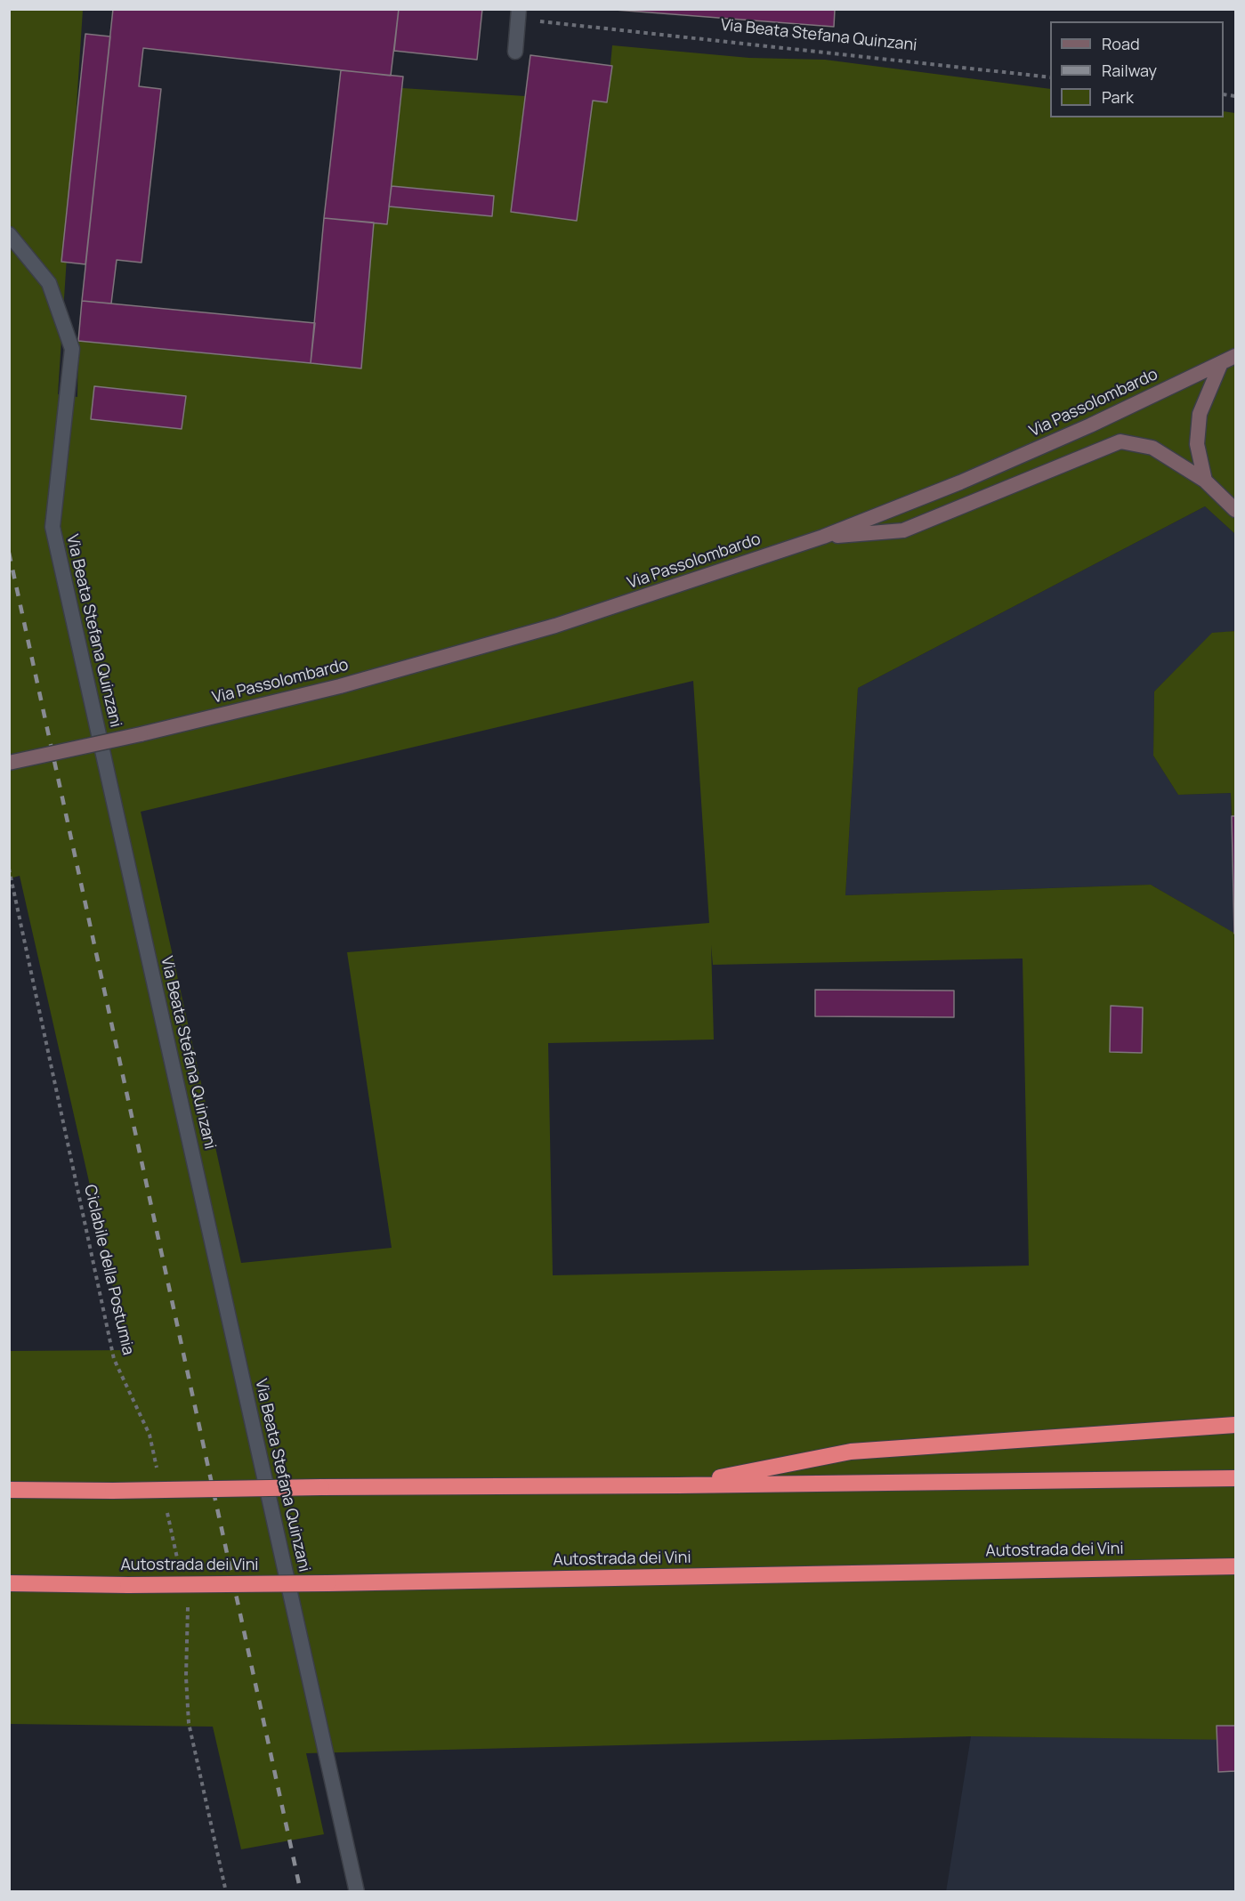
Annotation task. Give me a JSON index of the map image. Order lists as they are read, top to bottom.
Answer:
{
  "streets": {
    "highway": ["Autostrada dei Vini"],
    "main road": ["Via Passolombardo"],
    "lane": ["Via Beata Stefana Quinzani"],
    "path": ["Ciclabile della Postumia"]
  },
  "legend": ["Road", "Railway", "Park"]
}
